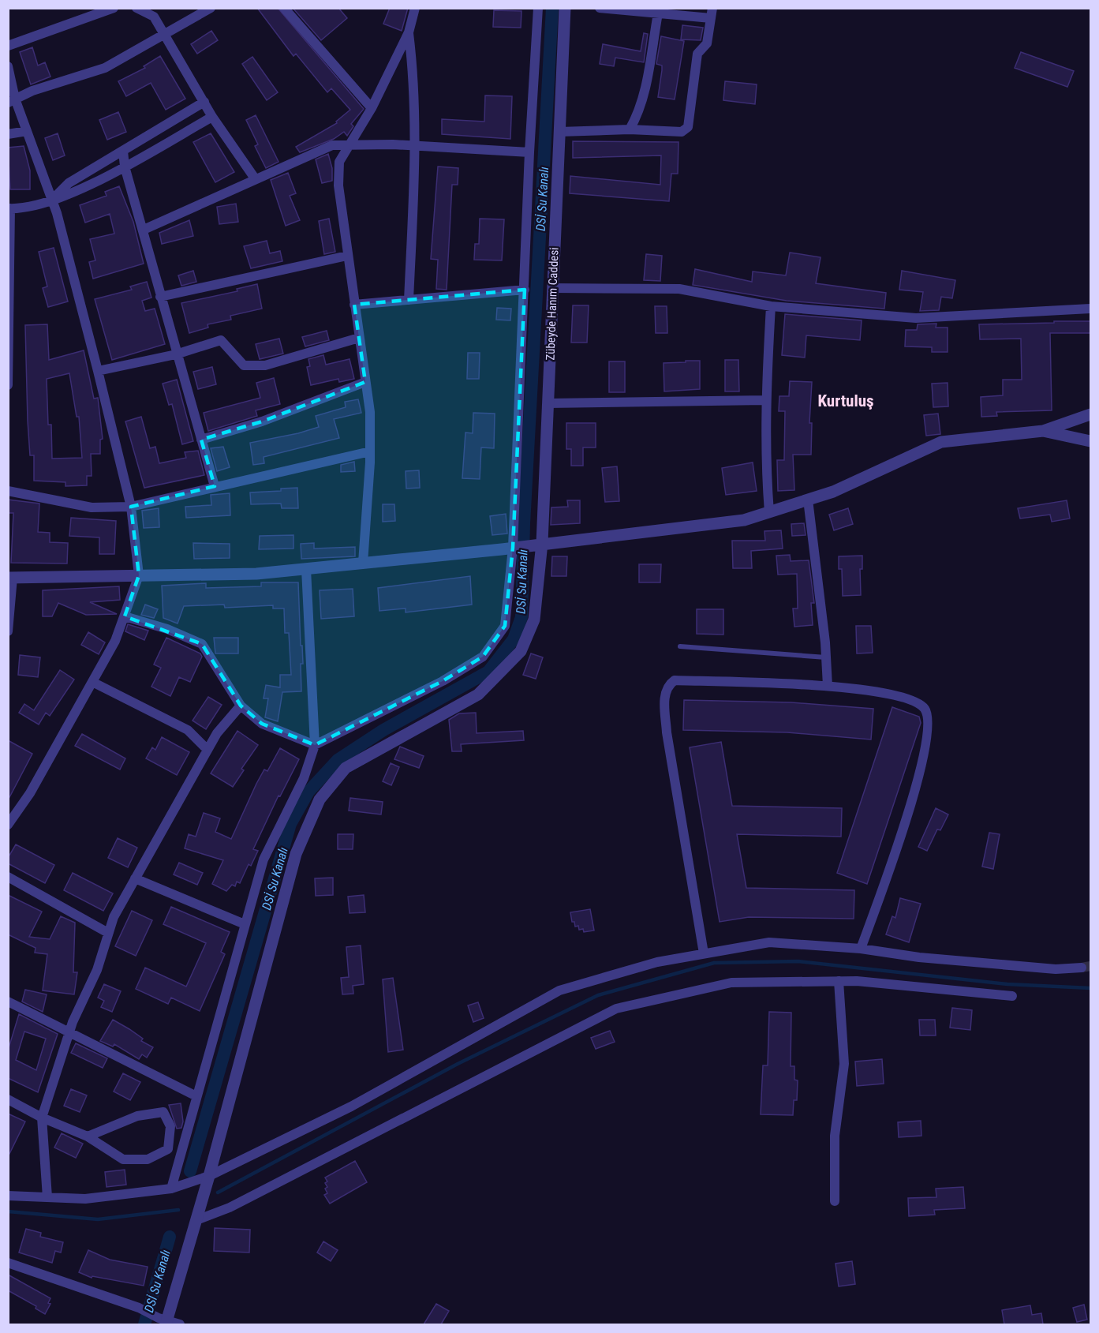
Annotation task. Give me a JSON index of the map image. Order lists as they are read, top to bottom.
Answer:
{
  "streets": {
    "street": ["Zübeyde Hanım Caddesi"]
  },
  "districts": ["Kurtuluş"],
  "water": ["DSİ Su Kanalı"]
}
